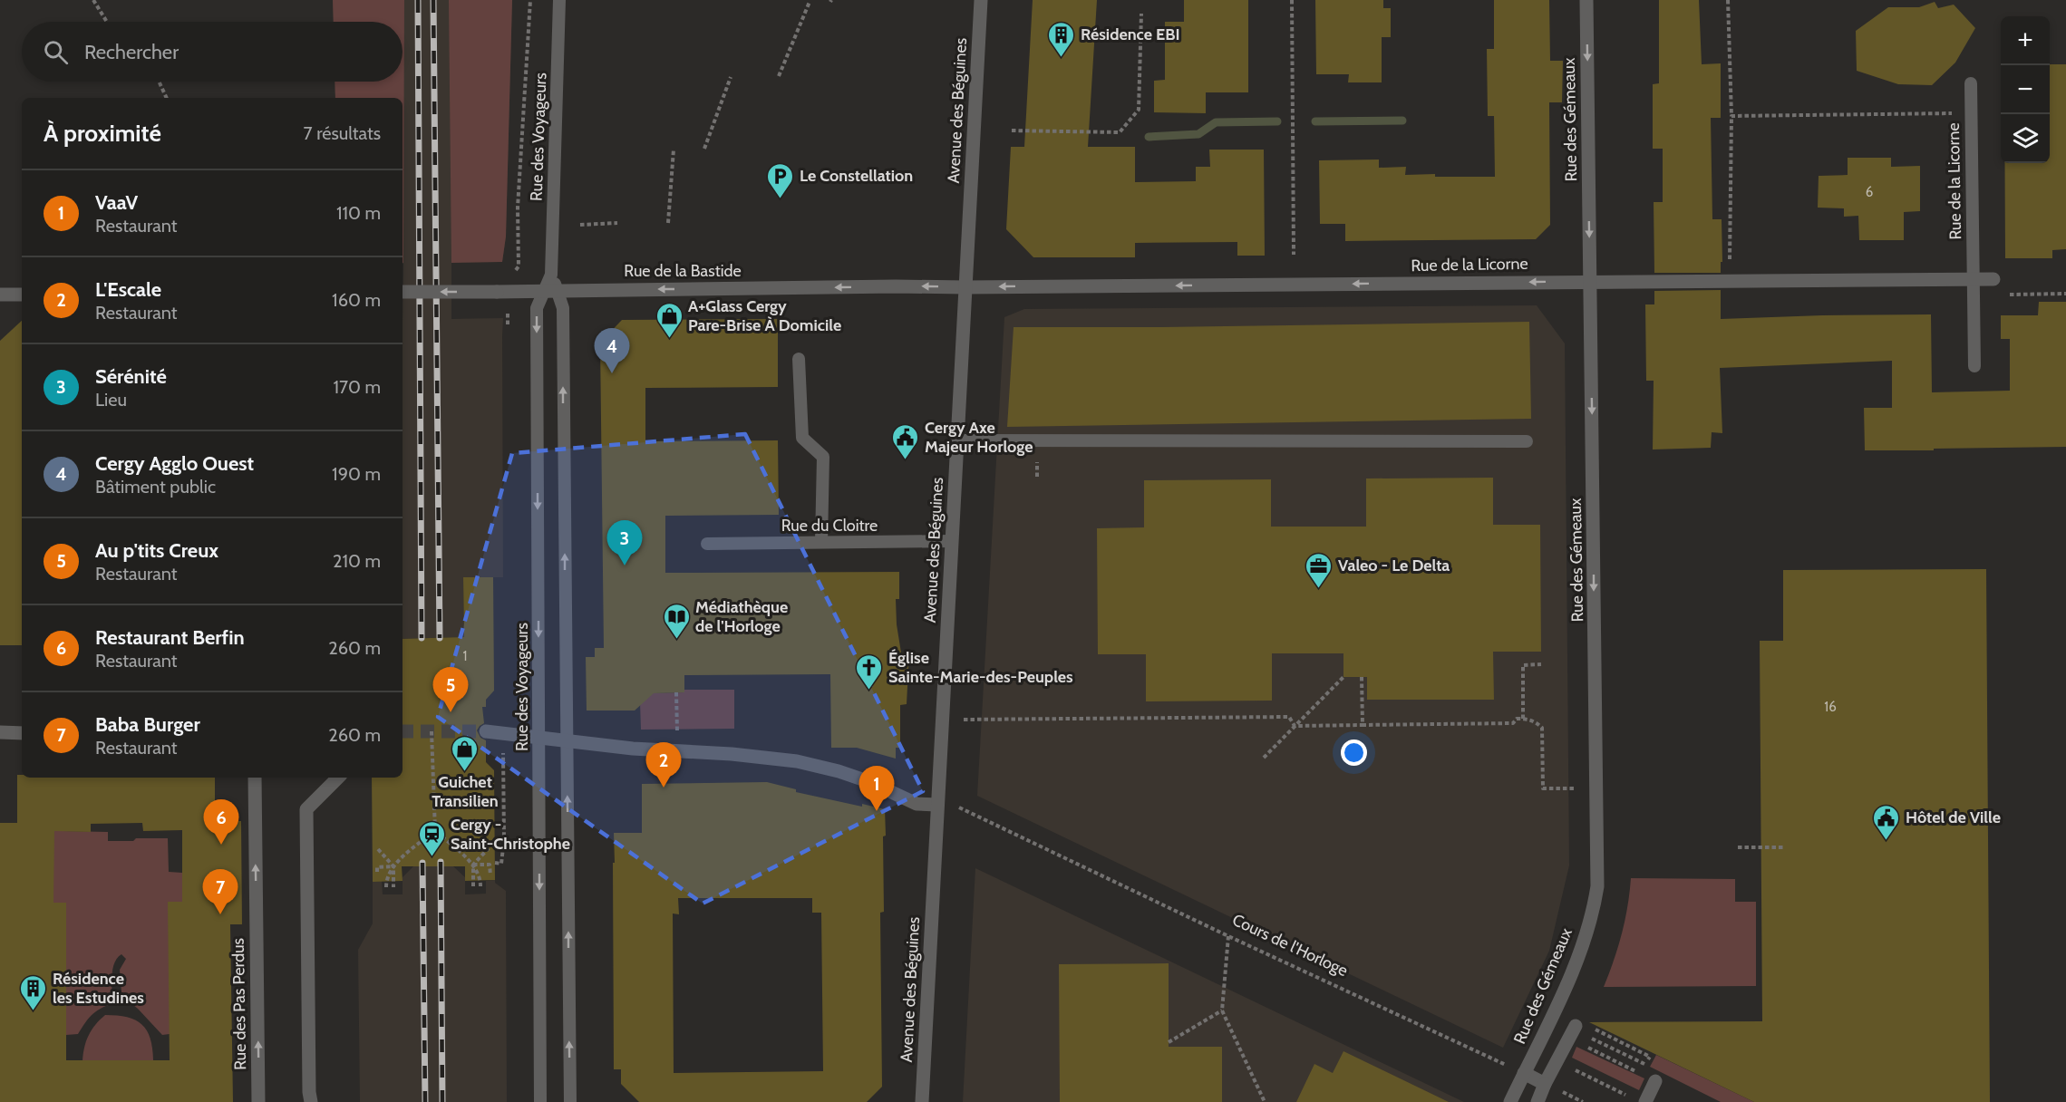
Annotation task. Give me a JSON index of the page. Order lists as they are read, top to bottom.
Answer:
{
  "streets": {
    "street": [
      "Avenue des Béguines",
      "Rue des Gémeaux",
      "Rue de la Licorne",
      "Rue de la Bastide",
      "Rue des Pas Perdus"
    ],
    "lane": ["Rue des Voyageurs", "Rue du Cloitre"],
    "path": ["Cours de l'Horloge"]
  },
  "crossings": [
    ["Avenue des Béguines", "Rue de la Licorne"],
    ["Avenue des Béguines", "Rue de la Bastide"],
    ["Avenue des Béguines", "Rue du Cloitre"],
    ["Rue des Gémeaux", "Rue de la Licorne"],
    ["Rue des Gémeaux", "Cours de l'Horloge"],
    ["Rue des Voyageurs", "Rue de la Bastide"],
    ["Rue de la Licorne", "Rue de la Bastide"]
  ],
  "one_way": ["Rue des Gémeaux", "Rue de la Licorne", "Rue de la Bastide"],
  "places": {
    "building": ["Résidence EBI", "Résidence les Estudines"],
    "parking": ["Le Constellation"],
    "shop": ["A+Glass Cergy Pare-Brise À Domicile", "Guichet Transilien"],
    "public building": ["Cergy Axe Majeur Horloge", "Hôtel de Ville"],
    "office": ["Valeo - Le Delta"],
    "library": ["Médiathèque de l'Horloge"],
    "church": ["Église Sainte-Marie-des-Peuples"],
    "station": ["Cergy - Saint-Christophe"]
  },
  "house_numbers": ["6", "1", "16"],
  "page": {
    "map_buttons": ["+", "−"],
    "search": "Rechercher",
    "heading": ["À proximité", "7 résultats"],
    "list": [
      {
        "mark": "1",
        "name": "VaaV",
        "note": "Restaurant",
        "value": "110 m"
      },
      {
        "mark": "2",
        "name": "L'Escale",
        "note": "Restaurant",
        "value": "160 m"
      },
      {
        "mark": "3",
        "name": "Sérénité",
        "note": "Lieu",
        "value": "170 m"
      },
      {
        "mark": "4",
        "name": "Cergy Agglo Ouest",
        "note": "Bâtiment public",
        "value": "190 m"
      },
      {
        "mark": "5",
        "name": "Au p'tits Creux",
        "note": "Restaurant",
        "value": "210 m"
      },
      {
        "mark": "6",
        "name": "Restaurant Berfin",
        "note": "Restaurant",
        "value": "260 m"
      },
      {
        "mark": "7",
        "name": "Baba Burger",
        "note": "Restaurant",
        "value": "260 m"
      }
    ],
    "pins": [
      "4",
      "3",
      "5",
      "2",
      "1",
      "6",
      "7"
    ]
  }
}
